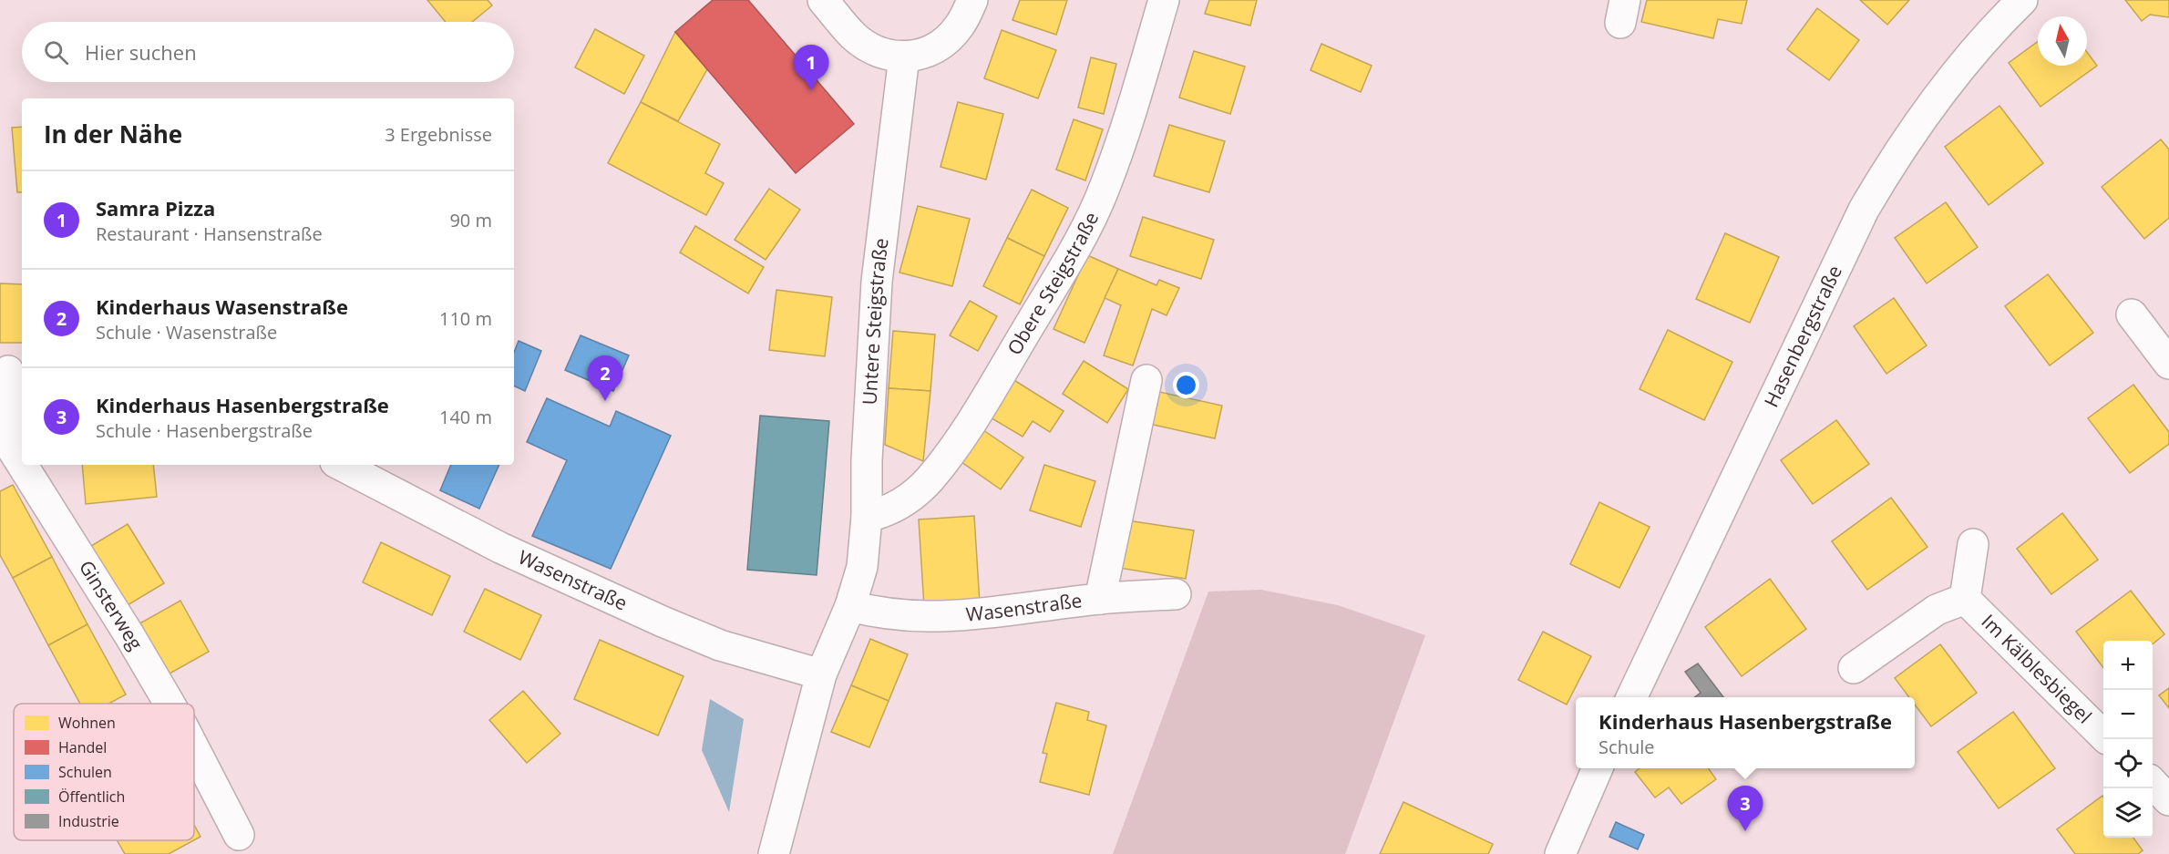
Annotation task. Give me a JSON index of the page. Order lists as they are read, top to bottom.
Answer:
{
  "streets": {
    "street": [
      "Obere Steigstraße",
      "Untere Steigstraße",
      "Hasenbergstraße",
      "Wasenstraße",
      "Ginsterweg",
      "Im Kälblesbiegel"
    ]
  },
  "crossings": [
    ["Obere Steigstraße", "Untere Steigstraße"],
    ["Untere Steigstraße", "Wasenstraße"]
  ],
  "legend": [
    "Wohnen",
    "Handel",
    "Schulen",
    "Öffentlich",
    "Industrie"
  ],
  "north": "top",
  "page": {
    "search": "Hier suchen",
    "pins": ["1", "2", "3"],
    "heading": ["In der Nähe", "3 Ergebnisse"],
    "list": [
      {
        "mark": "1",
        "name": "Samra Pizza",
        "note": "Restaurant · Hansenstraße",
        "value": "90 m"
      },
      {
        "mark": "2",
        "name": "Kinderhaus Wasenstraße",
        "note": "Schule · Wasenstraße",
        "value": "110 m"
      },
      {
        "mark": "3",
        "name": "Kinderhaus Hasenbergstraße",
        "note": "Schule · Hasenbergstraße",
        "value": "140 m"
      }
    ],
    "map_buttons": ["+", "−"],
    "popup": ["Kinderhaus Hasenbergstraße", "Schule"]
  }
}
